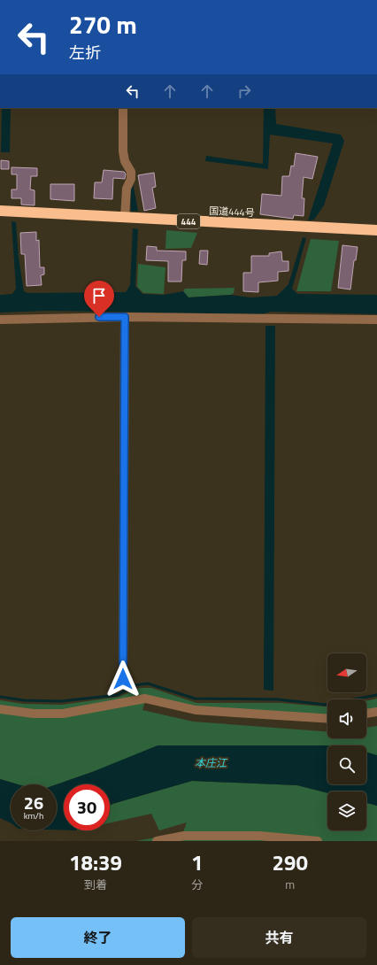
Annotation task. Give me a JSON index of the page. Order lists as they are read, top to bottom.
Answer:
{
  "streets": {
    "highway": ["国道444号", "444"]
  },
  "water": ["本庄江"],
  "north": "left",
  "page": {
    "turn": ["270 m", "左折"],
    "speed": "26 km/h",
    "limit": "30",
    "eta": [
      "18:39",
      "到着",
      "1",
      "分",
      "290",
      "m"
    ],
    "buttons": ["終了", "共有"]
  }
}
